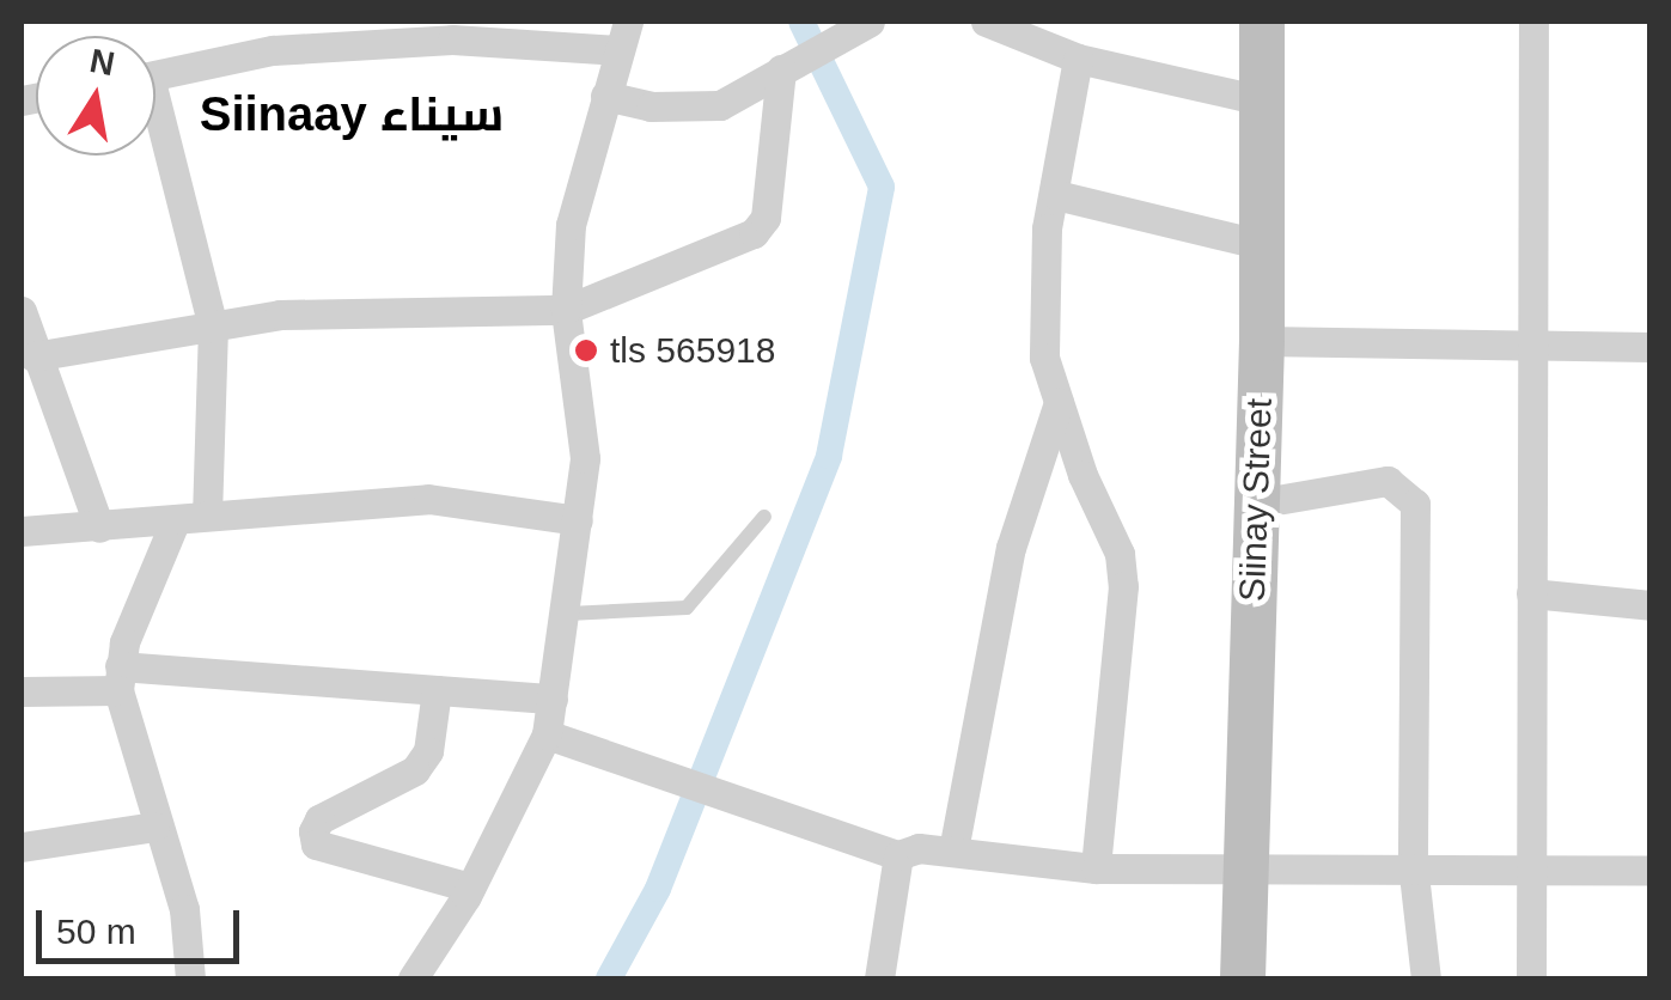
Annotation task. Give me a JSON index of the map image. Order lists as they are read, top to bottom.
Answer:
{
  "streets": {
    "street": ["Siinay Street"]
  },
  "districts": ["Siinaay سيناء"],
  "places": ["tls 565918"],
  "scale_bar": "50 m",
  "north": "top"
}
